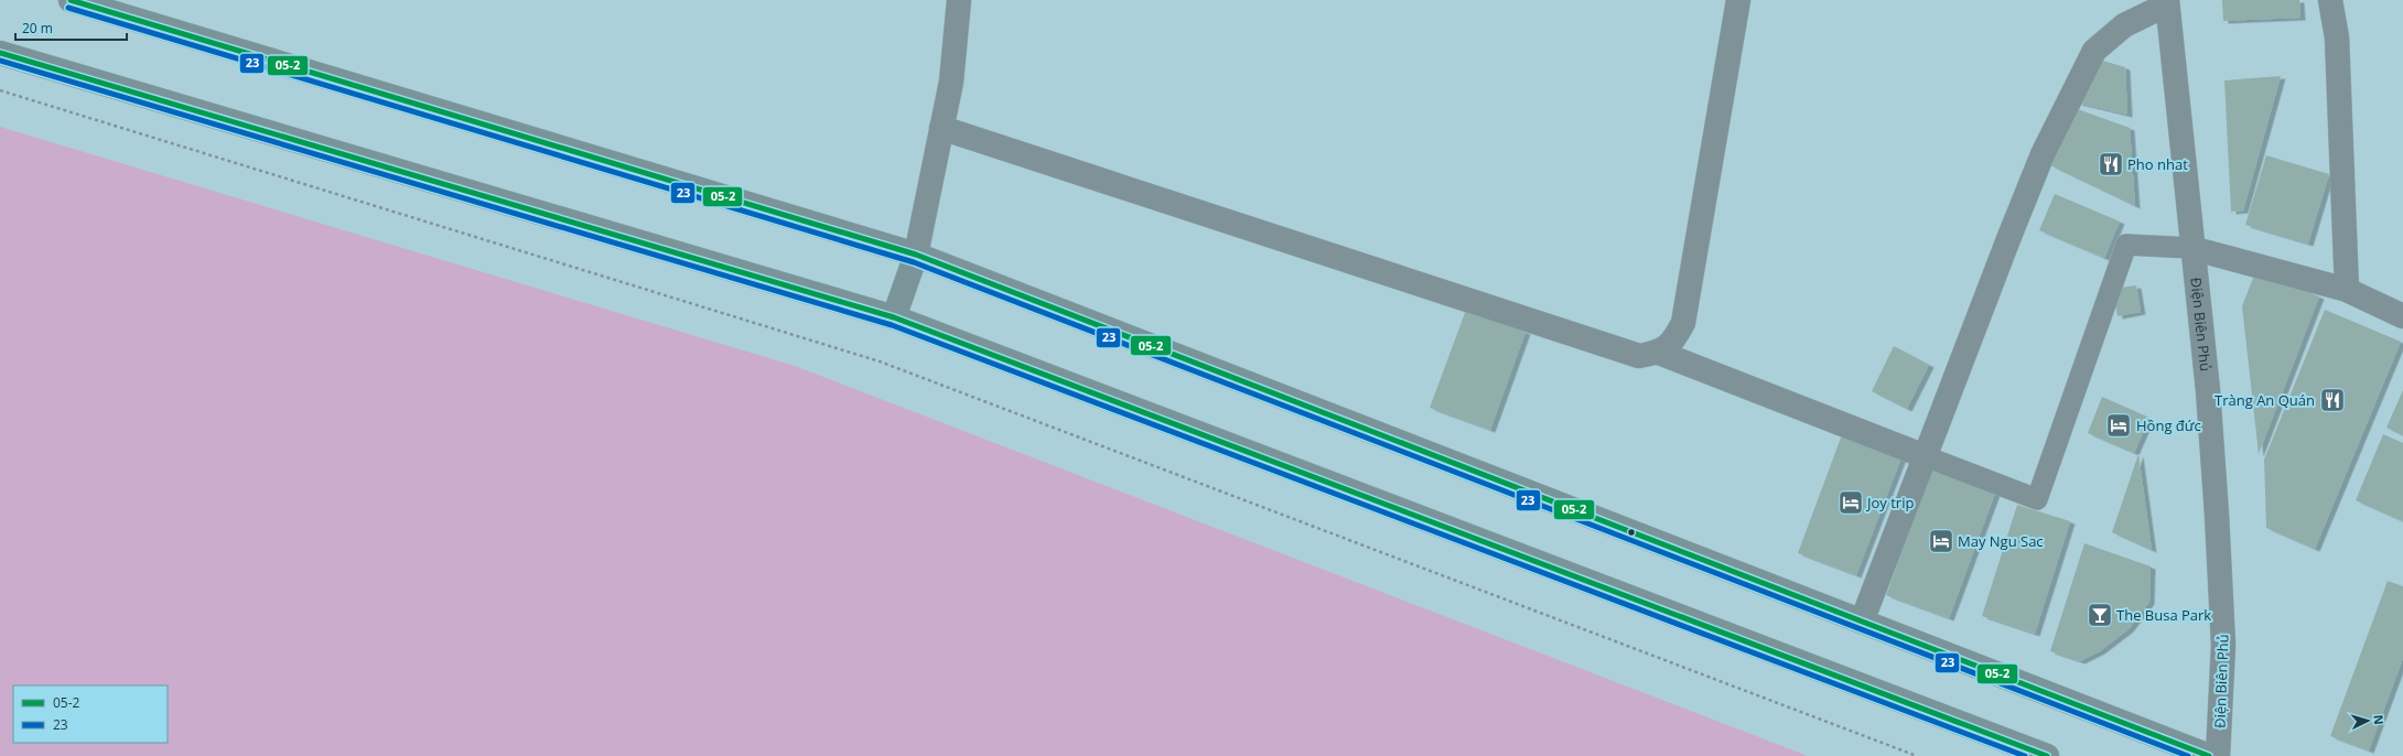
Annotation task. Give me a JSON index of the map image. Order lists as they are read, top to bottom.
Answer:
{
  "streets": {
    "street": ["Điện Biên Phủ"]
  },
  "places": {
    "restaurant": ["Pho nhat", "Tràng An Quán"],
    "hotel": ["Hồng đức", "Joy trip", "May Ngu Sac"],
    "bar": ["The Busa Park"]
  },
  "lines": ["transit line 05-2", "transit line 23"],
  "legend": ["05-2", "23"],
  "scale_bar": "20 m",
  "north": "right"
}
